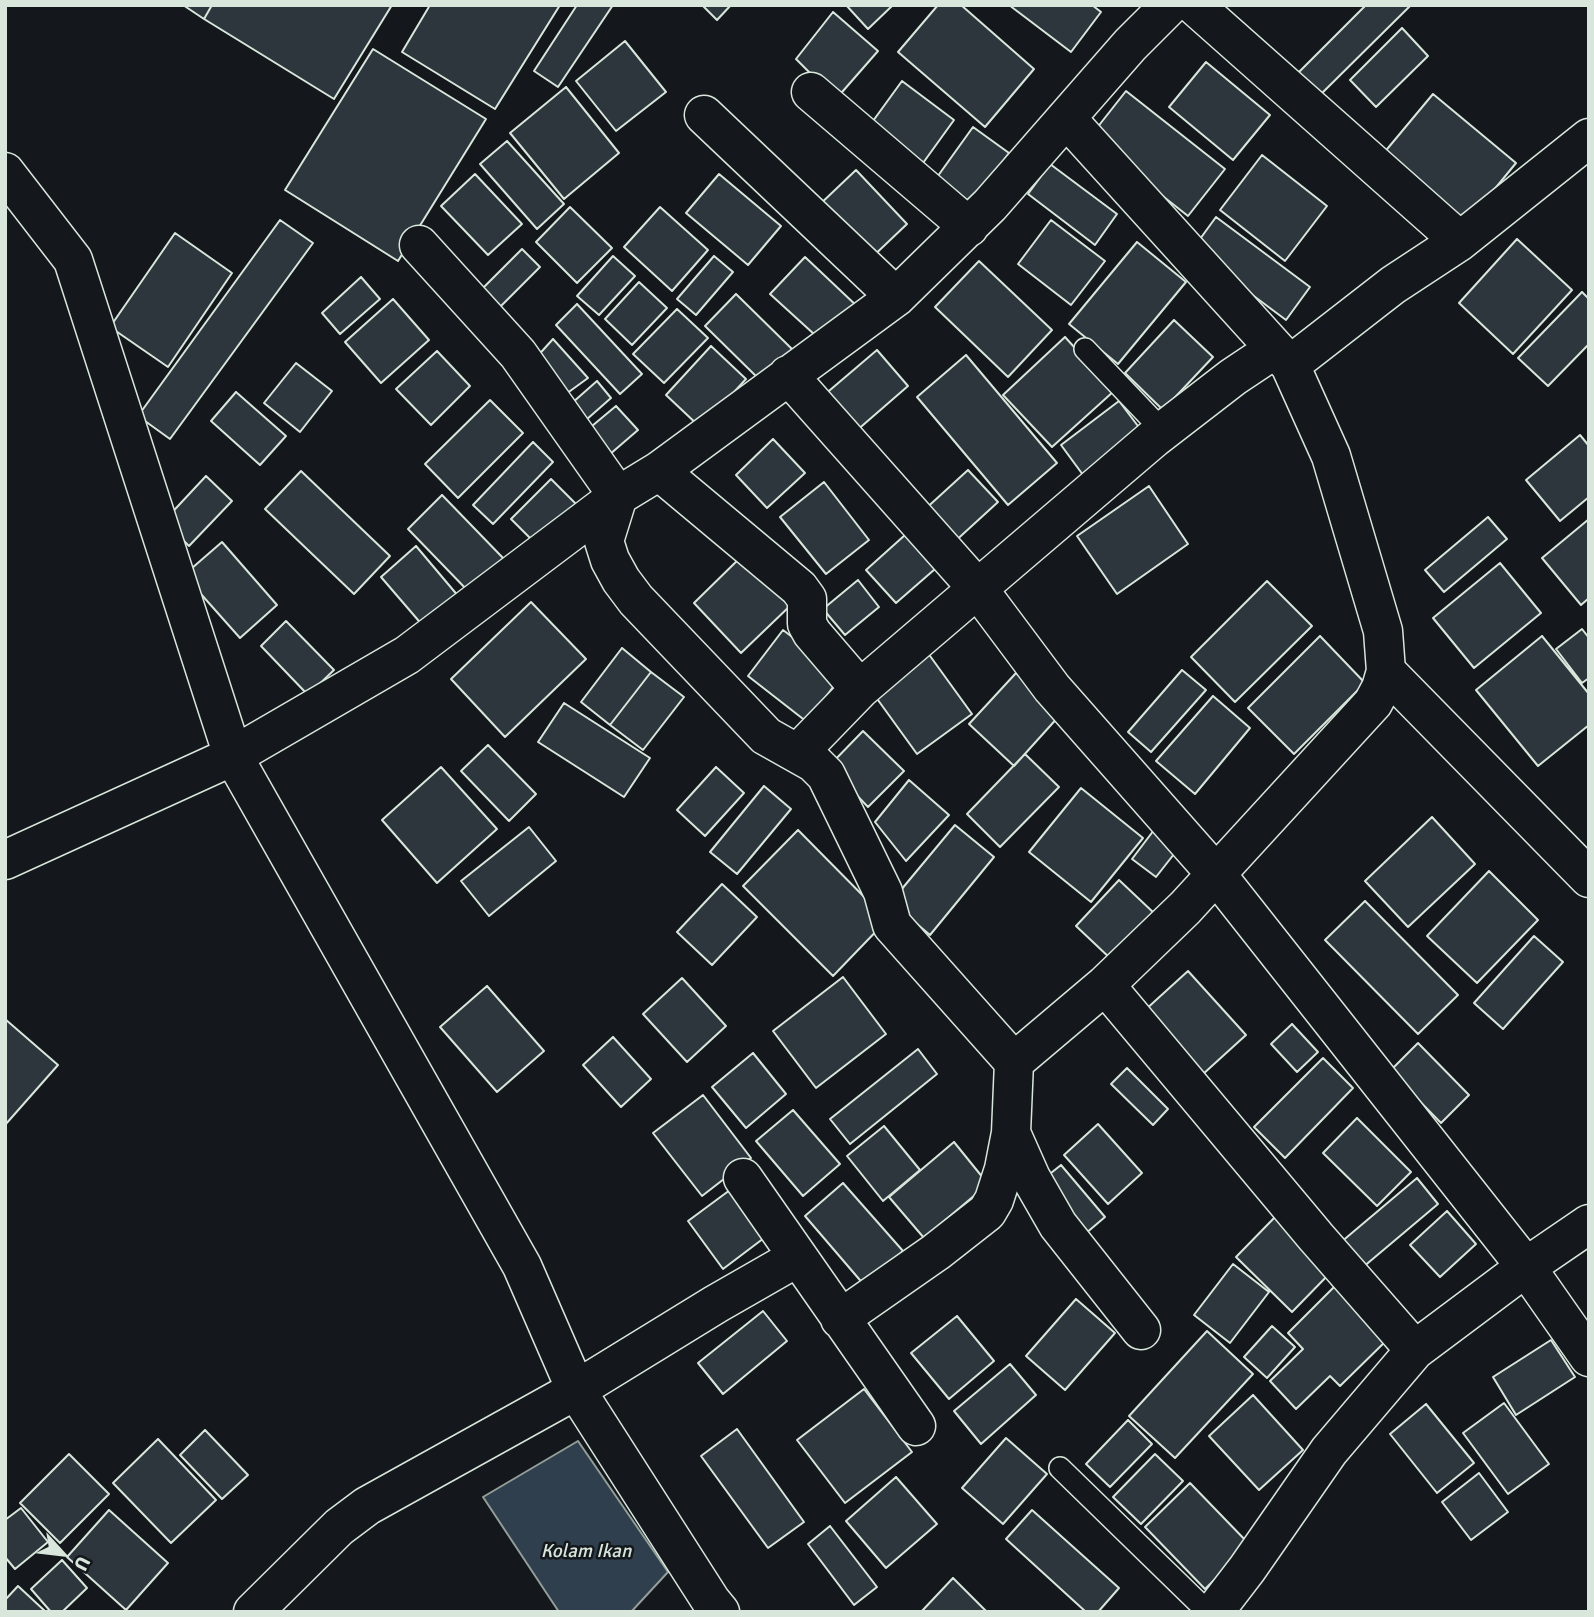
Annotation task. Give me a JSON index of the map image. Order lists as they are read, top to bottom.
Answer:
{
  "water": ["Kolam Ikan"],
  "north": "bottom right"
}
